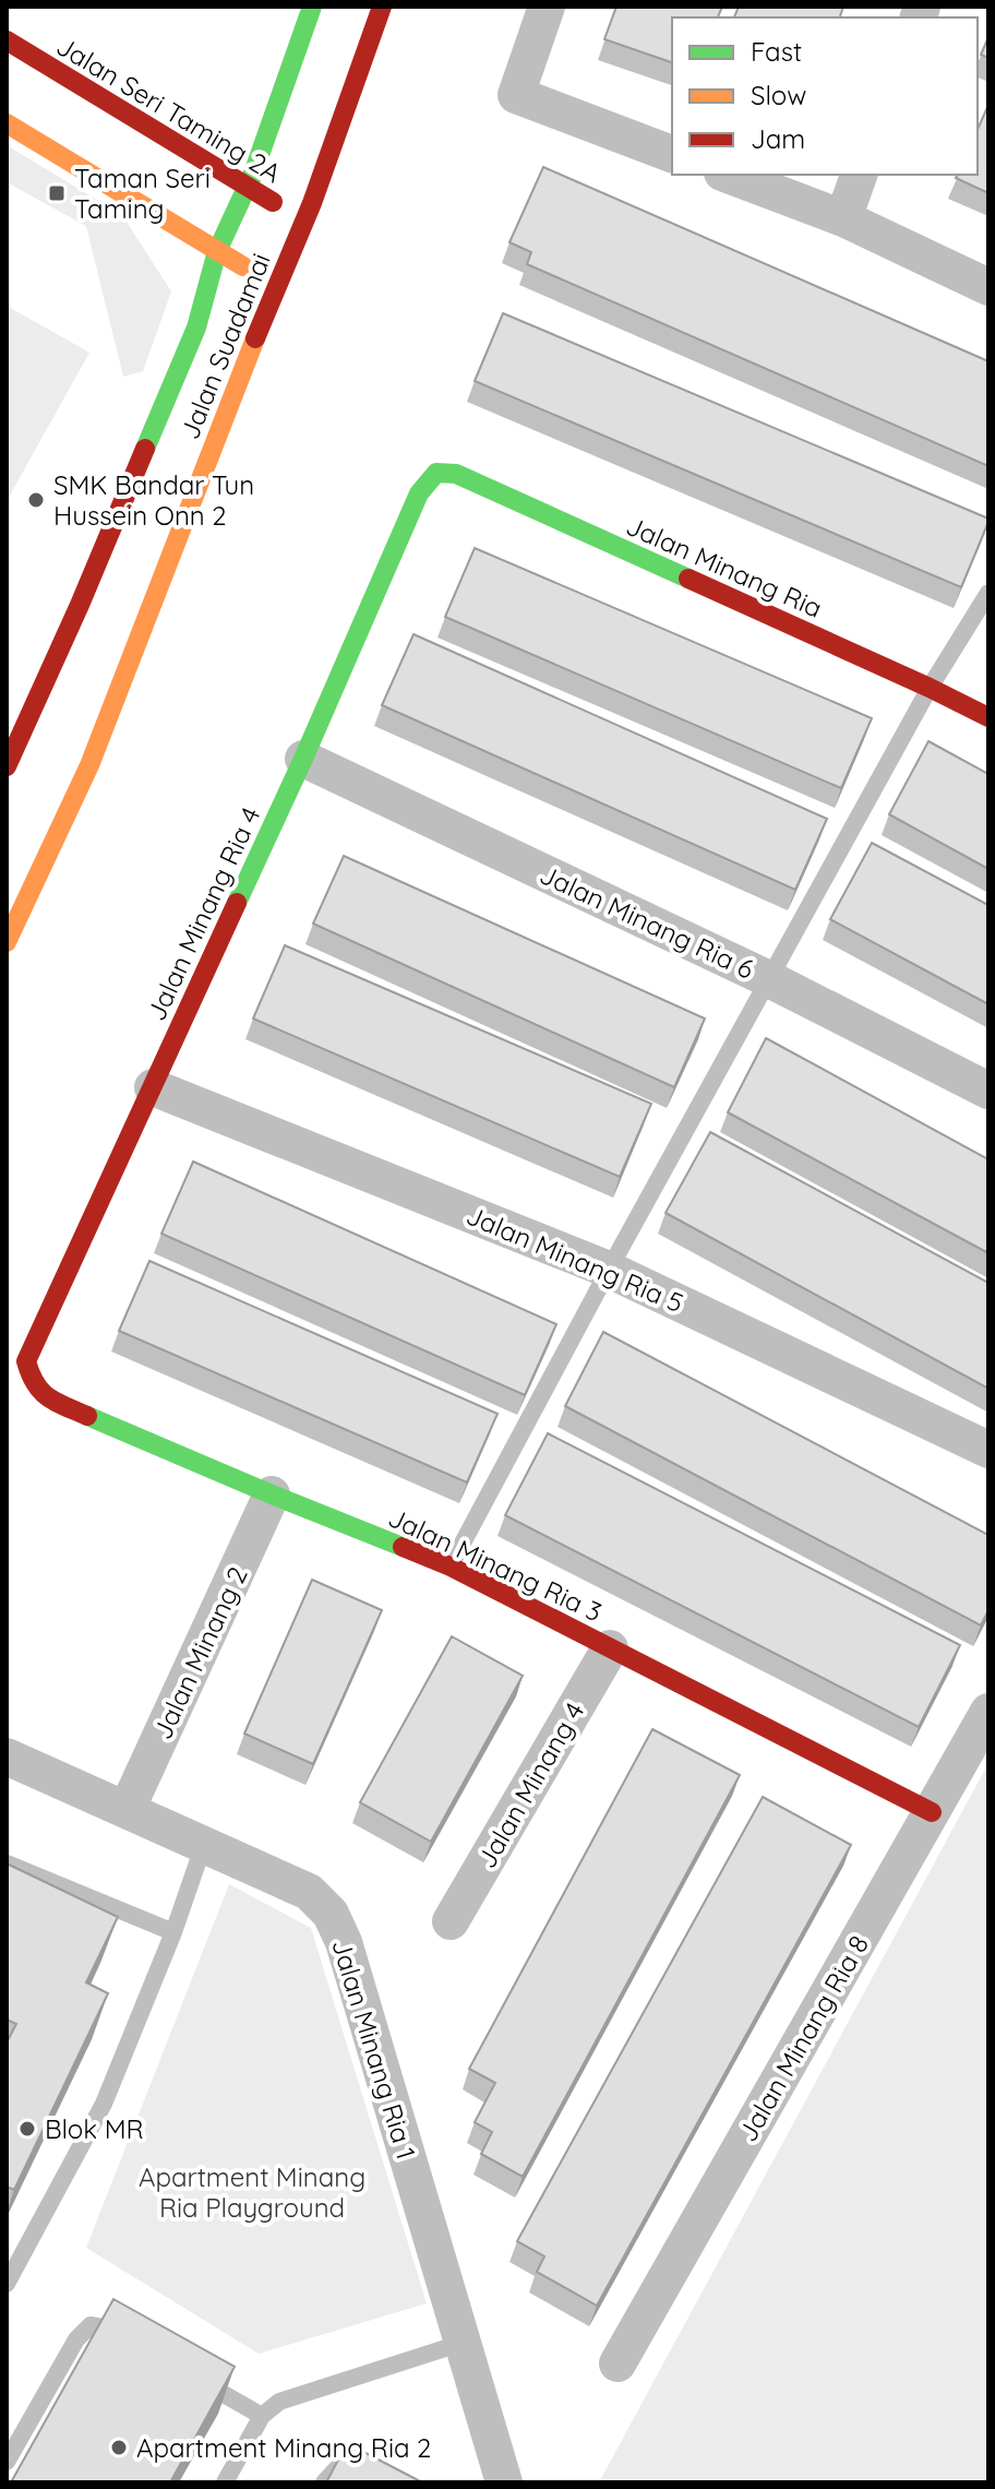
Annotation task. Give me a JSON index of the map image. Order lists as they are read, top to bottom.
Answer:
{
  "streets": {
    "street": [
      "Jalan Seri Taming 2A",
      "Jalan Suadamai",
      "Jalan Minang Ria",
      "Jalan Minang Ria 4",
      "Jalan Minang Ria 6",
      "Jalan Minang Ria 5",
      "Jalan Minang Ria 3",
      "Jalan Minang 2",
      "Jalan Minang 4",
      "Jalan Minang Ria 8",
      "Jalan Minang Ria 1"
    ]
  },
  "crossings": [
    ["Jalan Seri Taming 2A", "Jalan Suadamai"],
    ["Jalan Minang Ria", "Jalan Minang Ria 4"],
    ["Jalan Minang Ria 4", "Jalan Minang Ria 6"],
    ["Jalan Minang Ria 4", "Jalan Minang Ria 5"],
    ["Jalan Minang Ria 4", "Jalan Minang Ria 3"],
    ["Jalan Minang Ria 3", "Jalan Minang 2"],
    ["Jalan Minang Ria 3", "Jalan Minang 4"],
    ["Jalan Minang Ria 3", "Jalan Minang Ria 8"],
    ["Jalan Minang 2", "Jalan Minang Ria 1"]
  ],
  "parks": ["Apartment Minang Ria Playground"],
  "places": {
    "transit": ["Taman Seri Taming"],
    "other": ["SMK Bandar Tun Hussein Onn 2", "Blok MR", "Apartment Minang Ria 2"]
  },
  "legend": ["Fast", "Slow", "Jam"]
}
